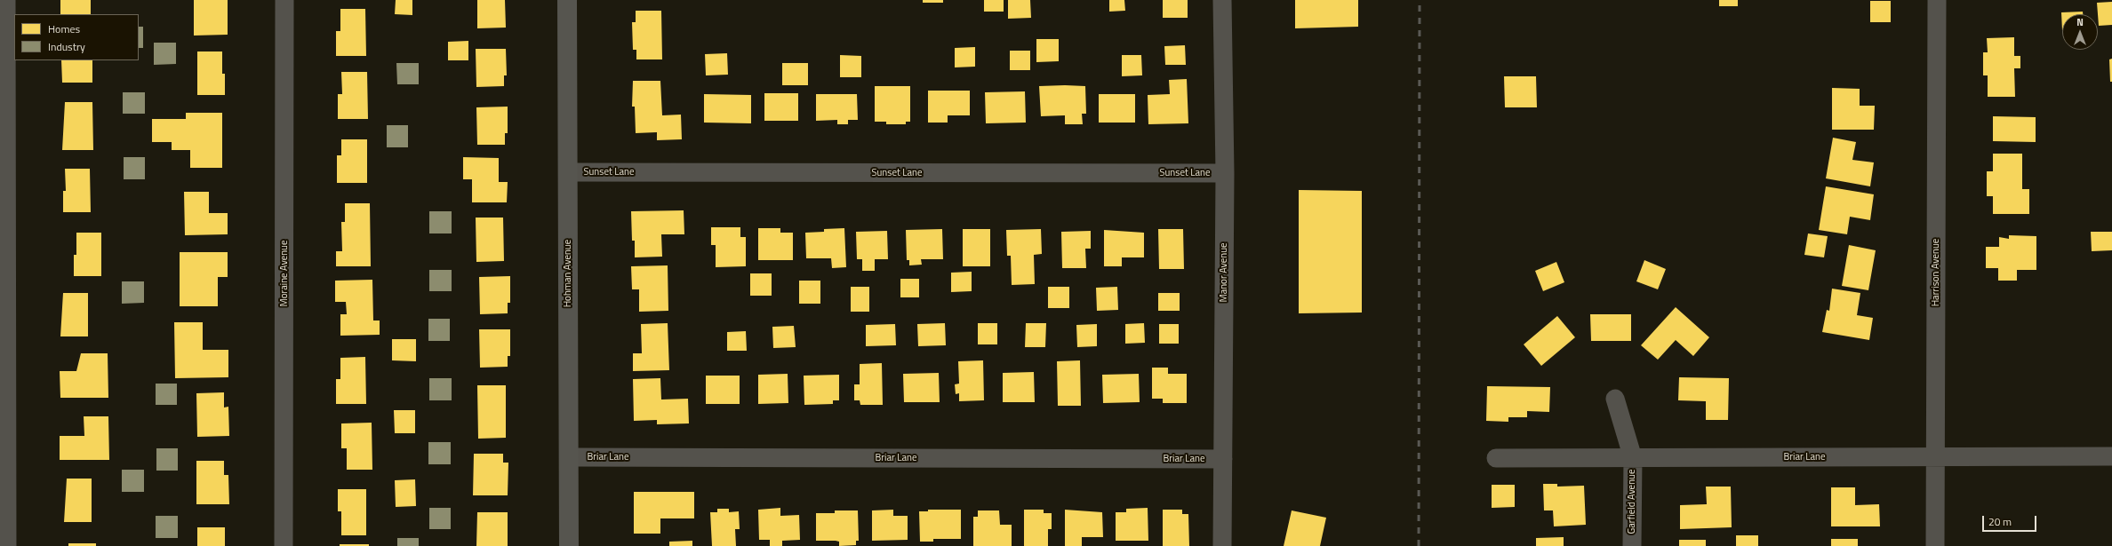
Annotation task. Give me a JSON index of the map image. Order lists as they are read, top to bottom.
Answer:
{
  "streets": {
    "street": [
      "Sunset Lane",
      "Manor Avenue",
      "Harrison Avenue",
      "Moraine Avenue",
      "Hohman Avenue",
      "Briar Lane",
      "Garfield Avenue"
    ]
  },
  "crossings": [
    ["Sunset Lane", "Manor Avenue"],
    ["Sunset Lane", "Hohman Avenue"],
    ["Manor Avenue", "Briar Lane"],
    ["Harrison Avenue", "Briar Lane"],
    ["Hohman Avenue", "Briar Lane"],
    ["Briar Lane", "Garfield Avenue"]
  ],
  "legend": ["Homes", "Industry"],
  "scale_bar": "20 m",
  "north": "top"
}
